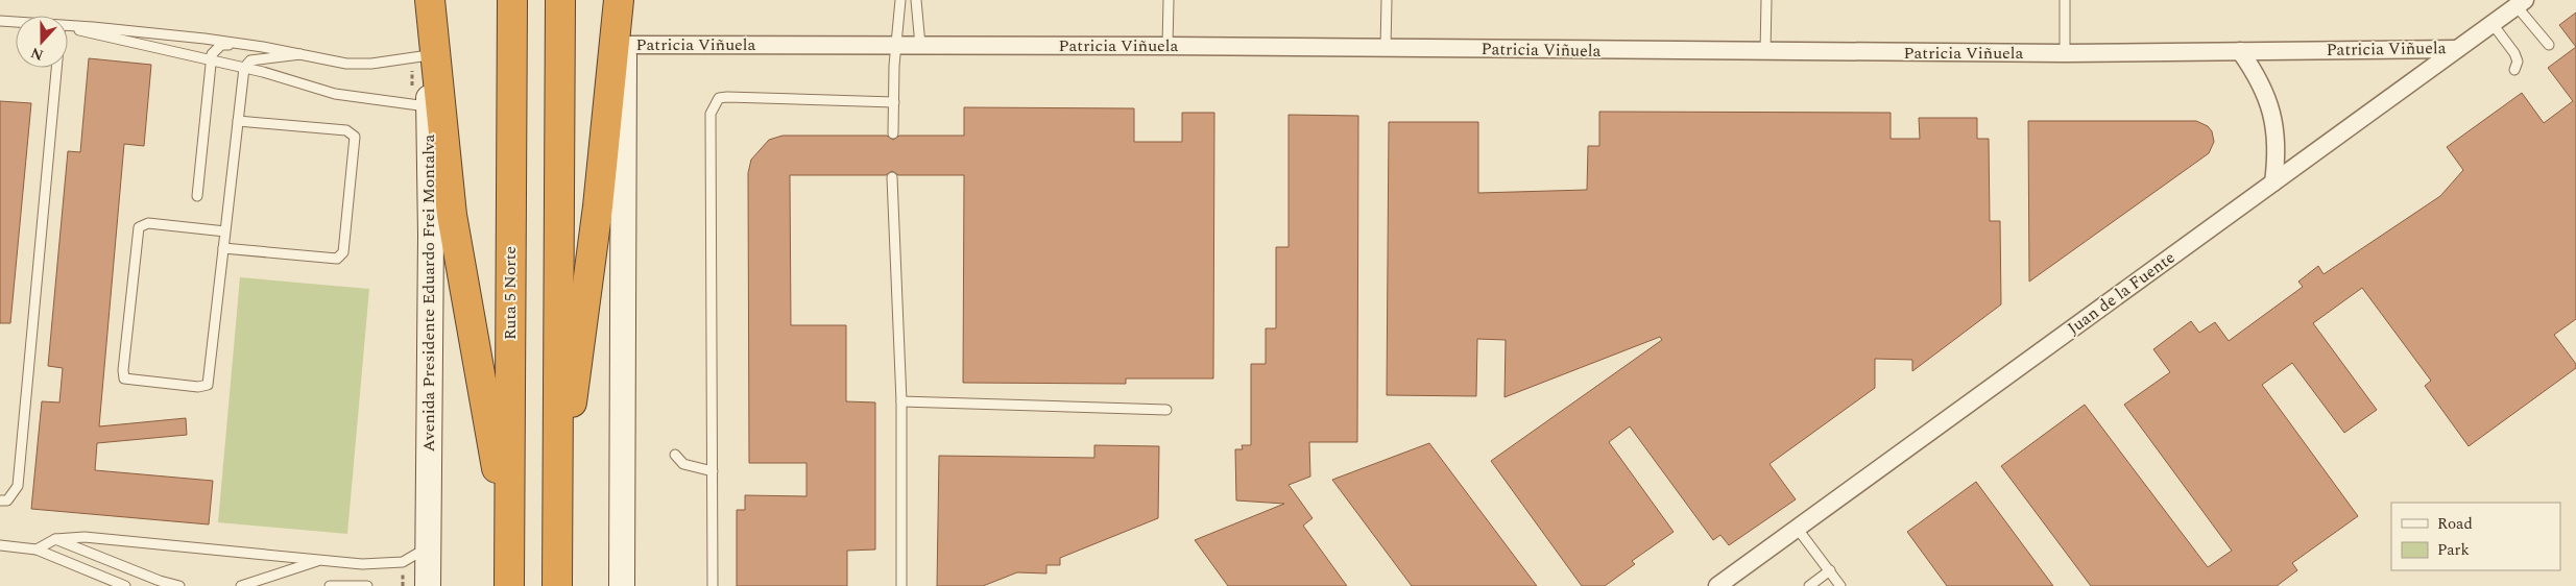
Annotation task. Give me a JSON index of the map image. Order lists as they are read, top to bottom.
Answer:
{
  "streets": {
    "highway": ["Ruta 5 Norte"],
    "main road": ["Avenida Presidente Eduardo Frei Montalva"],
    "street": ["Patricia Viñuela", "Juan de la Fuente"]
  },
  "crossings": [
    ["Patricia Viñuela", "Juan de la Fuente"]
  ],
  "legend": ["Road", "Park"],
  "north": "bottom"
}
